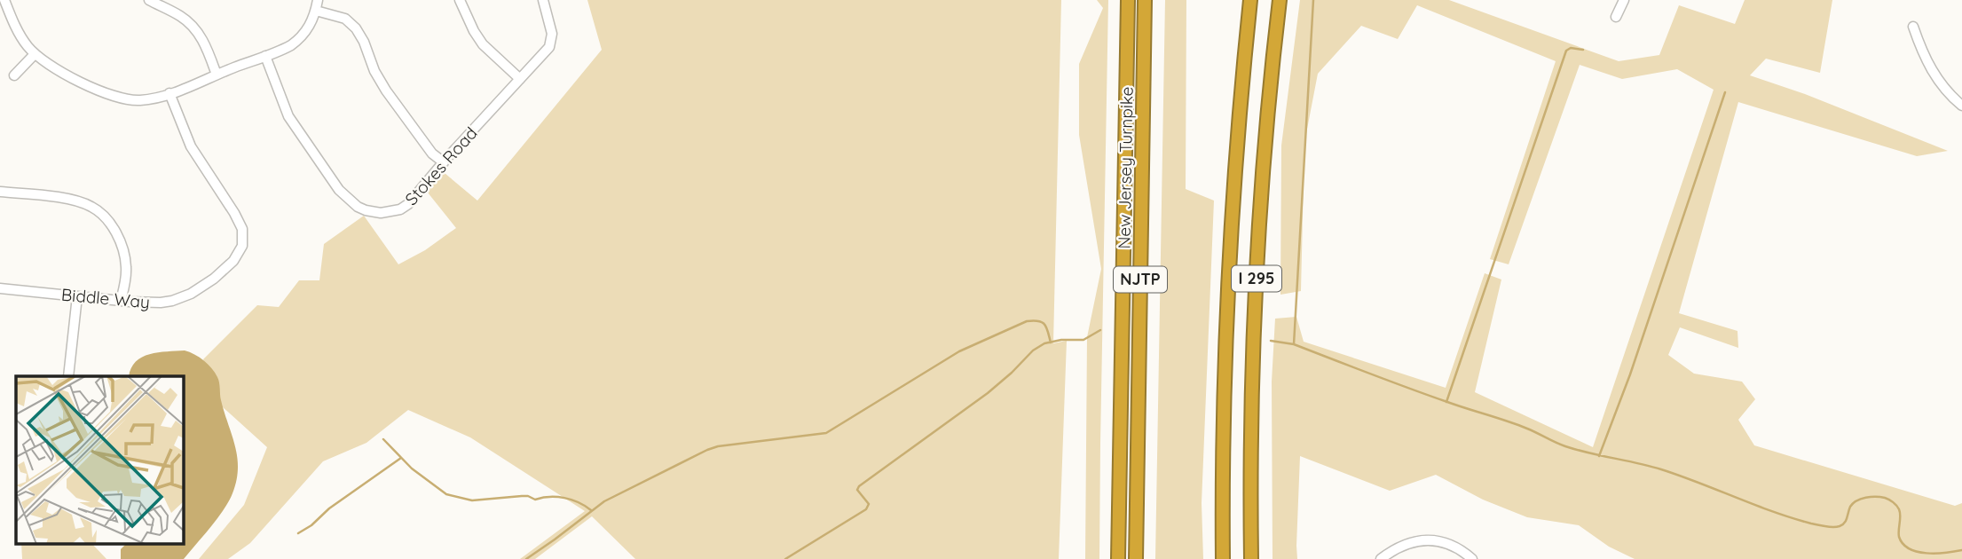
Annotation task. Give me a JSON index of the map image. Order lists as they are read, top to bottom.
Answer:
{
  "streets": {
    "highway": ["New Jersey Turnpike", "I 295", "NJTP"],
    "street": ["Stokes Road", "Biddle Way"]
  }
}
